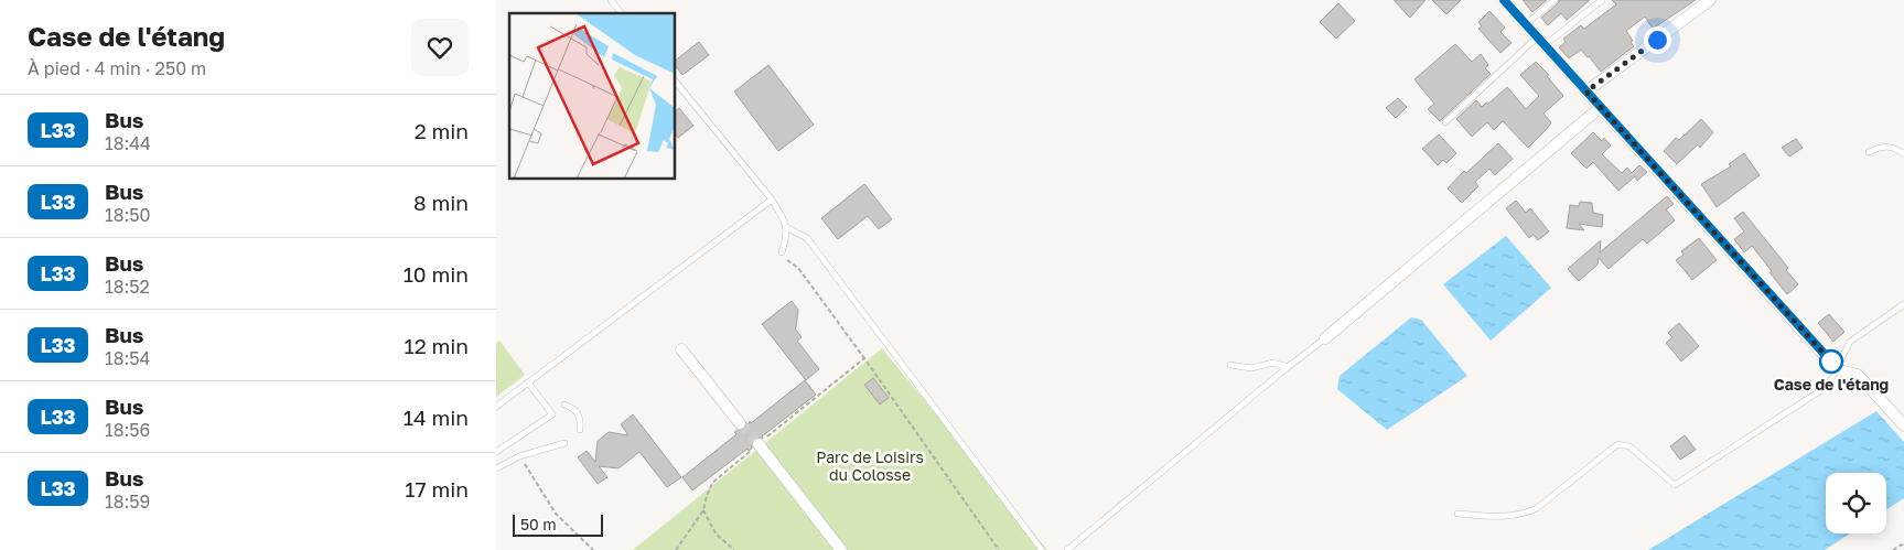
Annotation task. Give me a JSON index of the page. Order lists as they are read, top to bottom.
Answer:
{
  "parks": ["Parc de Loisirs du Colosse"],
  "places": ["Case de l'étang"],
  "lines": ["bus line L33"],
  "scale_bar": "50 m",
  "page": {
    "heading": ["Case de l'étang", "À pied · 4 min · 250 m"],
    "list": [
      {
        "mark": "L33",
        "name": "Bus",
        "note": "18:44",
        "value": "2 min"
      },
      {
        "mark": "L33",
        "name": "Bus",
        "note": "18:50",
        "value": "8 min"
      },
      {
        "mark": "L33",
        "name": "Bus",
        "note": "18:52",
        "value": "10 min"
      },
      {
        "mark": "L33",
        "name": "Bus",
        "note": "18:54",
        "value": "12 min"
      },
      {
        "mark": "L33",
        "name": "Bus",
        "note": "18:56",
        "value": "14 min"
      },
      {
        "mark": "L33",
        "name": "Bus",
        "note": "18:59",
        "value": "17 min"
      }
    ],
    "scale": "50 m"
  }
}
